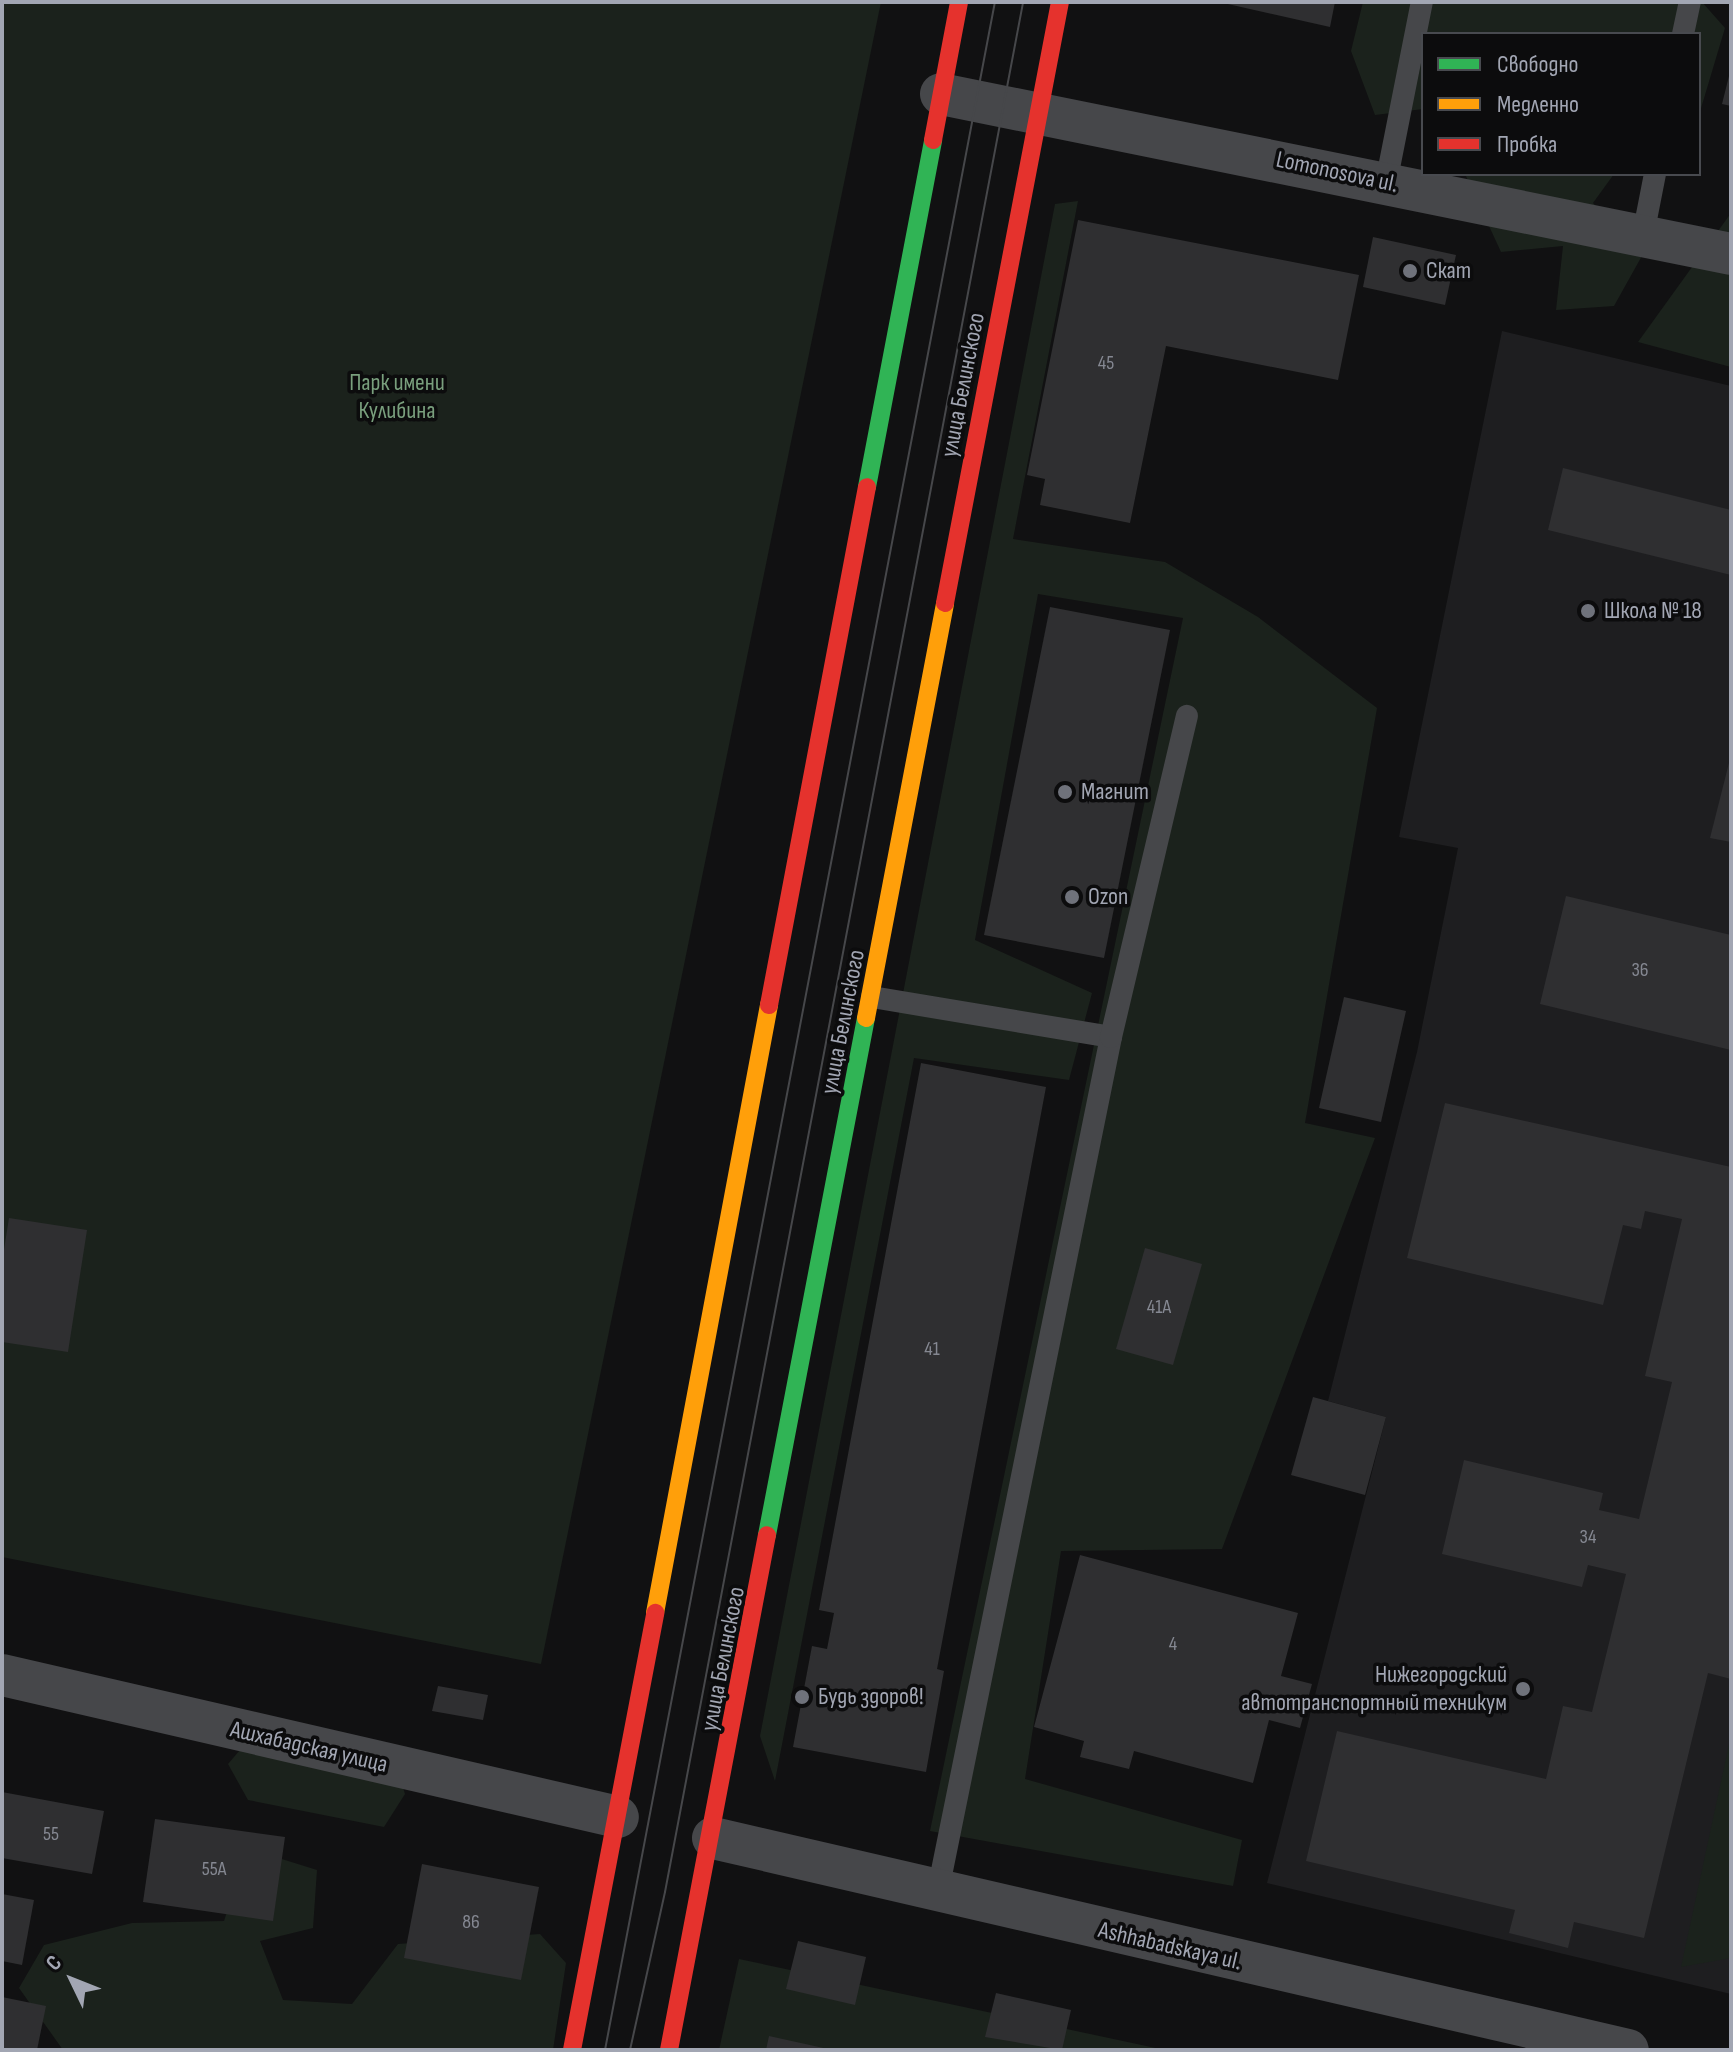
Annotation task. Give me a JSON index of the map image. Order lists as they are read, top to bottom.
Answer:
{
  "streets": {
    "main road": ["улица Белинского"],
    "street": ["Lomonosova ul.", "Ашхабадская улица", "Ashhabadskaya ul."]
  },
  "crossings": [
    ["Lomonosova ul.", "улица Белинского"],
    ["улица Белинского", "Ashhabadskaya ul."]
  ],
  "parks": ["Парк имени Кулибина"],
  "places": [
    "Скат",
    "Школа № 18",
    "Магнит",
    "Ozon",
    "Нижегородский автотранспортный техникум",
    "Будь здоров!"
  ],
  "house_numbers": [
    "45",
    "36",
    "41А",
    "41",
    "34",
    "4",
    "55",
    "55А",
    "86"
  ],
  "legend": ["Свободно", "Медленно", "Пробка"],
  "north": "top left"
}
